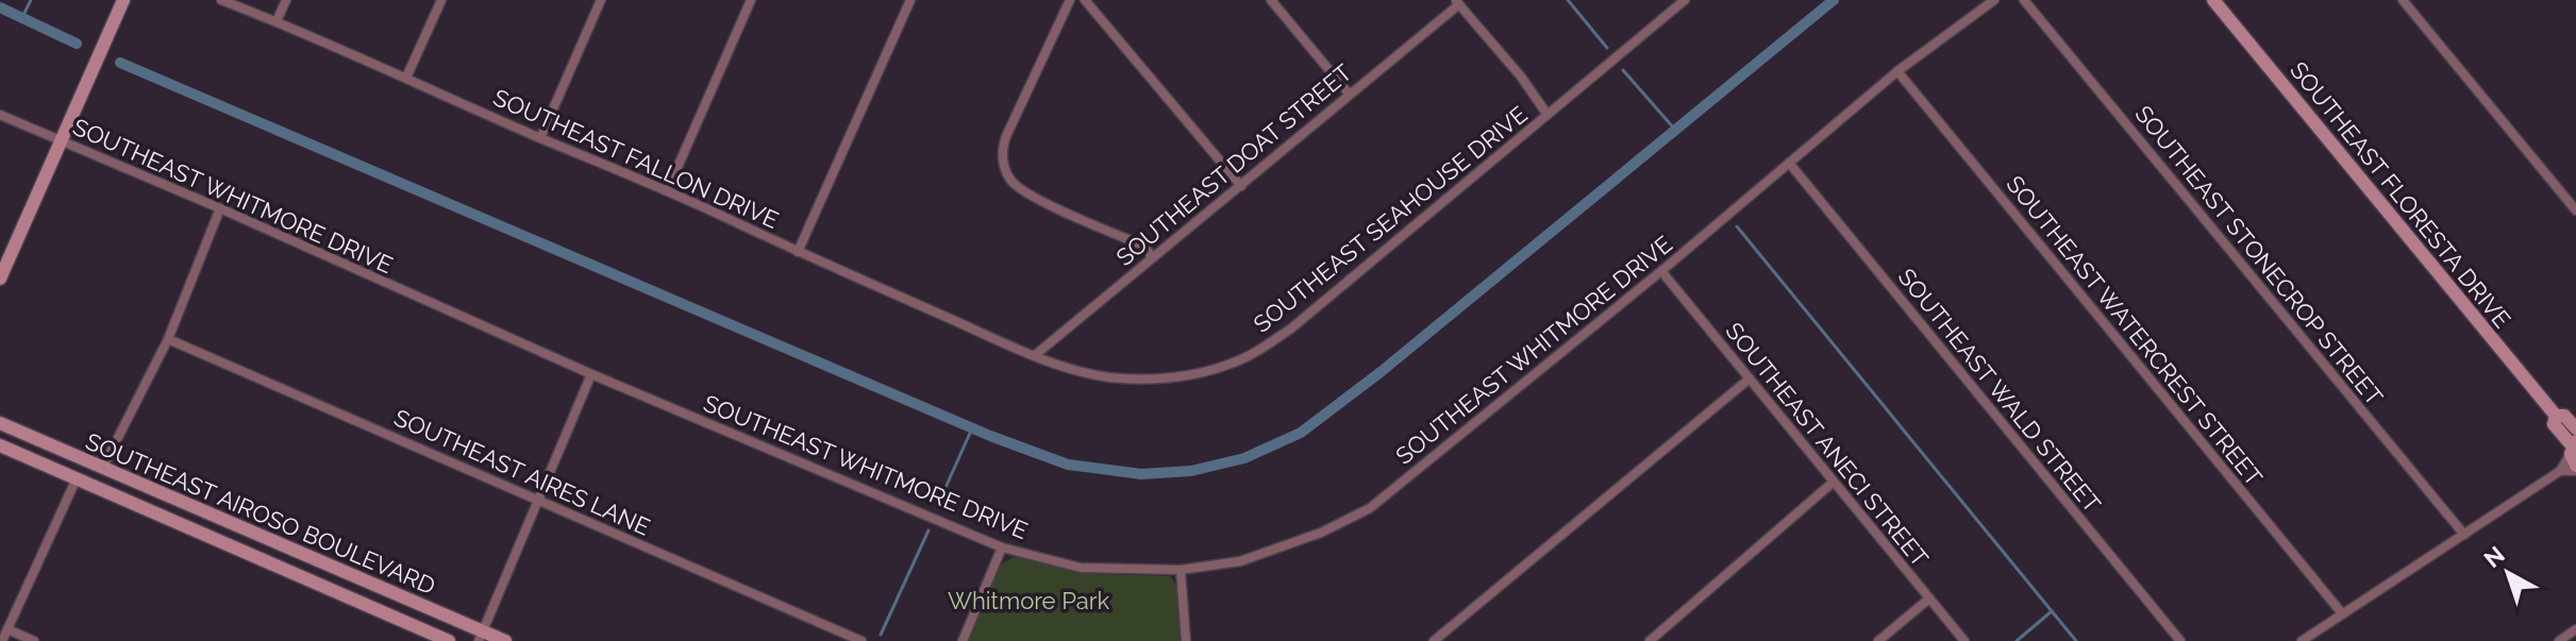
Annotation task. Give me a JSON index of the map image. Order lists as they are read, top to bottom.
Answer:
{
  "streets": {
    "main road": ["SOUTHEAST FLORESTA DRIVE", "SOUTHEAST AIROSO BOULEVARD"],
    "street": [
      "SOUTHEAST FALLON DRIVE",
      "SOUTHEAST DOAT STREET",
      "SOUTHEAST WHITMORE DRIVE",
      "SOUTHEAST SEAHOUSE DRIVE",
      "SOUTHEAST STONECROP STREET",
      "SOUTHEAST WATERCREST STREET",
      "SOUTHEAST WALD STREET",
      "SOUTHEAST ANECI STREET",
      "SOUTHEAST AIRES LANE"
    ]
  },
  "crossings": [
    ["SOUTHEAST FALLON DRIVE", "SOUTHEAST DOAT STREET"],
    ["SOUTHEAST FALLON DRIVE", "SOUTHEAST SEAHOUSE DRIVE"],
    ["SOUTHEAST DOAT STREET", "SOUTHEAST SEAHOUSE DRIVE"],
    ["SOUTHEAST WHITMORE DRIVE", "SOUTHEAST WATERCREST STREET"],
    ["SOUTHEAST WHITMORE DRIVE", "SOUTHEAST WALD STREET"],
    ["SOUTHEAST WHITMORE DRIVE", "SOUTHEAST ANECI STREET"]
  ],
  "parks": ["Whitmore Park"],
  "north": "top left"
}
